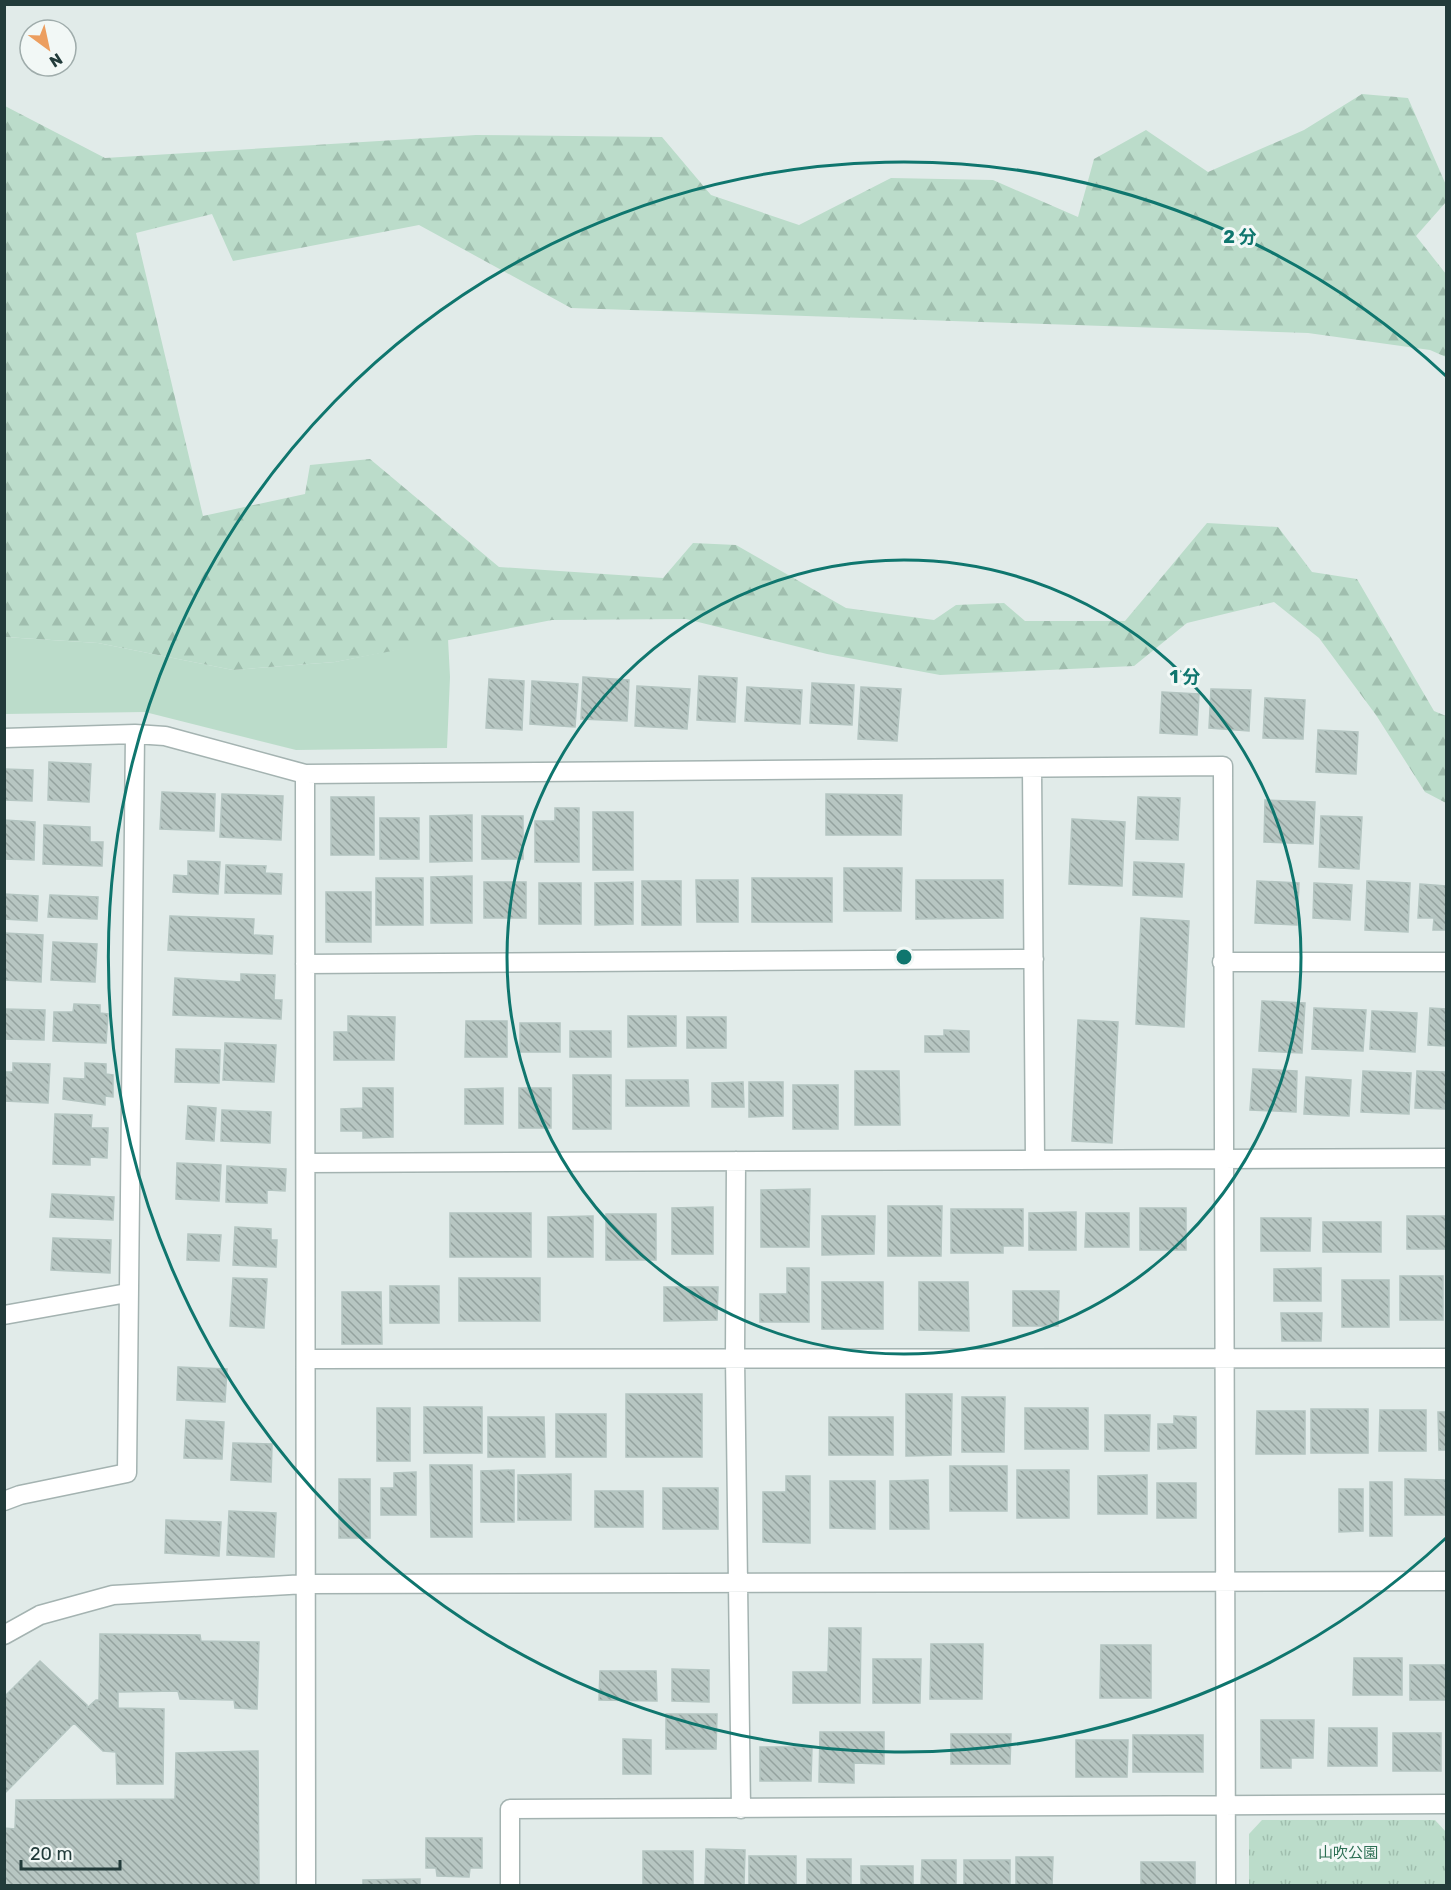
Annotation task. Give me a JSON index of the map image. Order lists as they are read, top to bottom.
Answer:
{
  "parks": ["山吹公園"],
  "scale_bar": "20 m",
  "north": "bottom right",
  "rings": ["2 分", "1 分"]
}
